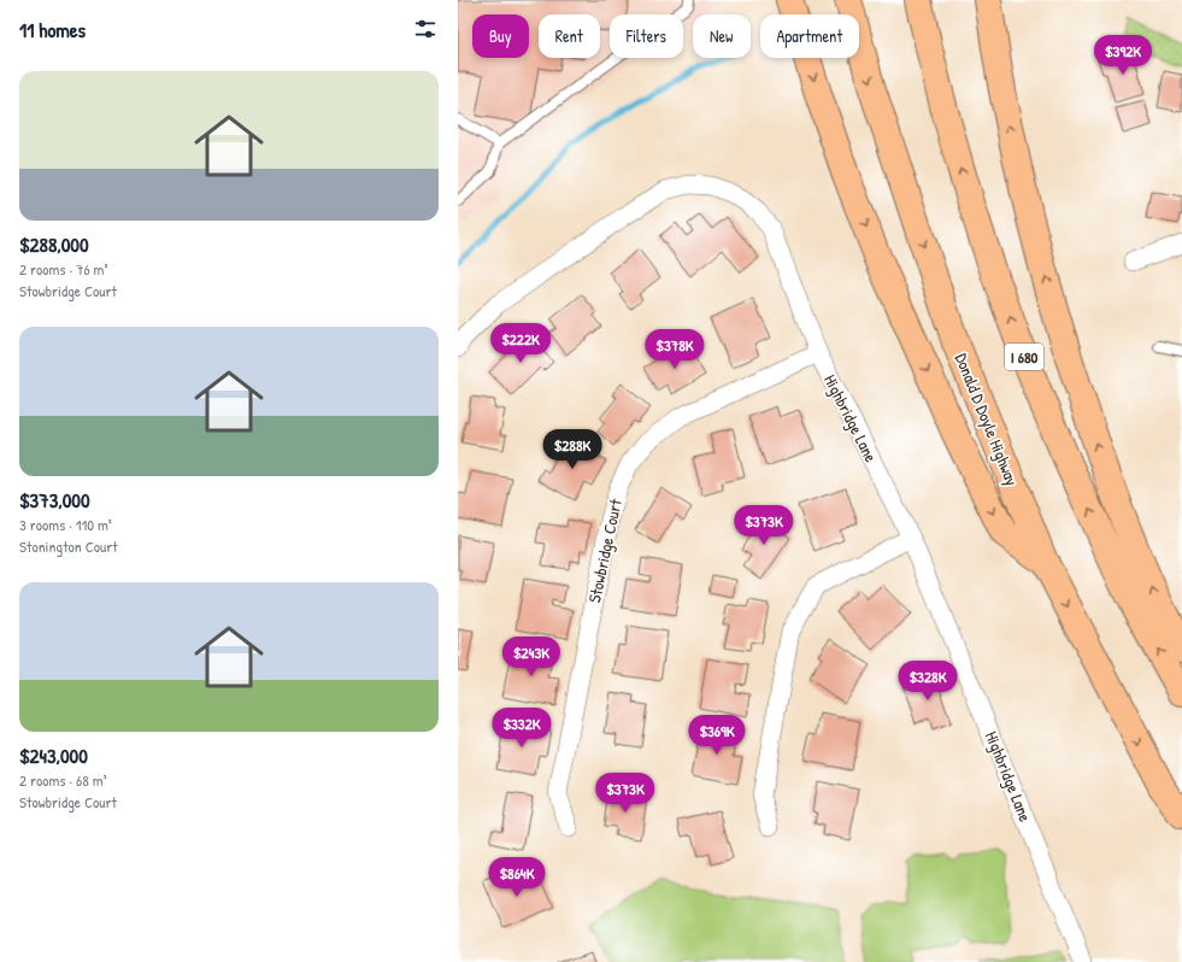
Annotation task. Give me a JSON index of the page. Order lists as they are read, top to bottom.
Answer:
{
  "streets": {
    "highway": ["I 680", "Donald D Doyle Highway"],
    "street": ["Highbridge Lane", "Stowbridge Court"]
  },
  "crossings": [
    ["Highbridge Lane", "Stowbridge Court"]
  ],
  "page": {
    "heading": "11 homes",
    "chip": [
      "Buy",
      "Rent",
      "Filters",
      "New",
      "Apartment"
    ],
    "price": [
      "$392K",
      "$222K",
      "$378K",
      "$288K",
      "$373K",
      "$243K",
      "$328K",
      "$332K",
      "$369K",
      "$373K",
      "$864K"
    ],
    "list": [
      {
        "name": "$288,000",
        "note": "2 rooms · 76 m² · Stowbridge Court"
      },
      {
        "name": "$373,000",
        "note": "3 rooms · 110 m² · Stonington Court"
      },
      {
        "name": "$243,000",
        "note": "2 rooms · 68 m² · Stowbridge Court"
      }
    ]
  }
}
